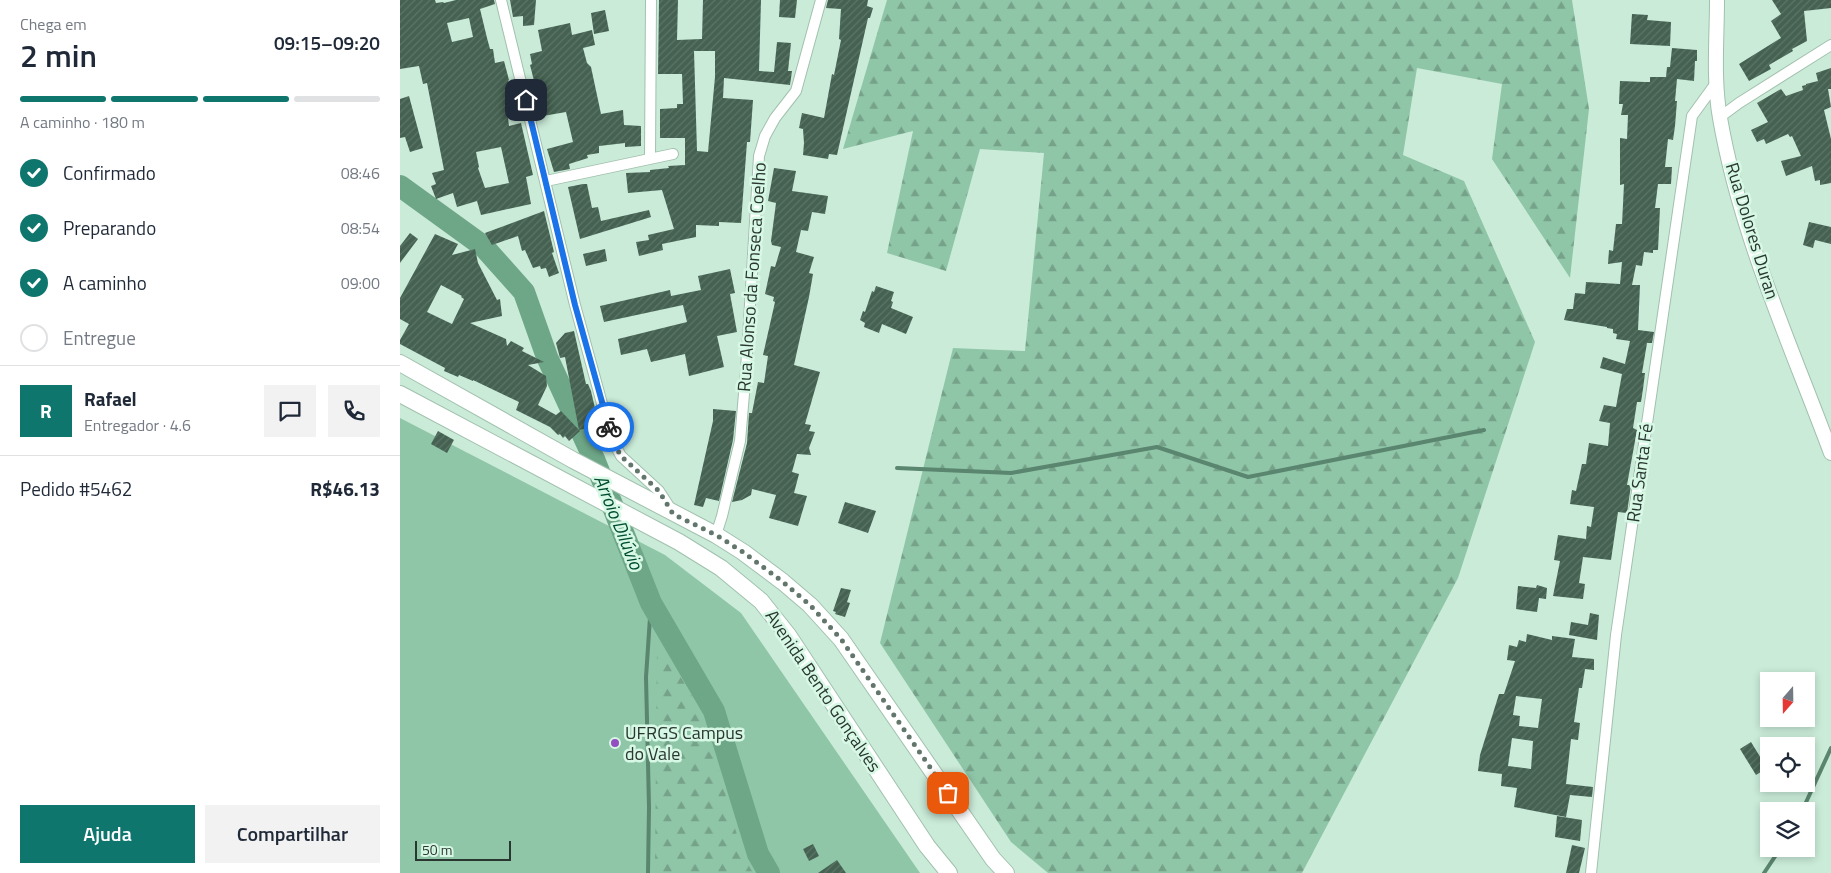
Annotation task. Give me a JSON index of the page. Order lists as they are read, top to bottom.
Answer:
{
  "streets": {
    "main road": ["Avenida Bento Gonçalves"],
    "street": ["Rua Dolores Duran", "Rua Alonso da Fonseca Coelho", "Rua Santa Fé"]
  },
  "crossings": [
    ["Rua Dolores Duran", "Rua Santa Fé"],
    ["Rua Alonso da Fonseca Coelho", "Avenida Bento Gonçalves"]
  ],
  "water": ["Arroio Dilúvio"],
  "places": ["UFRGS Campus do Vale"],
  "scale_bar": "50 m",
  "north": "bottom",
  "page": {
    "heading": ["2 min", "Chega em", "09:15–09:20"],
    "panel": [
      "Rafael",
      "Entregador · 4.6",
      "Pedido #5462",
      "R$46.13"
    ],
    "bar": "A caminho · 180 m",
    "list": [
      ["Confirmado", "08:46"],
      ["Preparando", "08:54"],
      ["A caminho", "09:00"],
      "Entregue"
    ],
    "round": "R",
    "buttons": ["Ajuda", "Compartilhar"],
    "scale": "50 m"
  }
}
